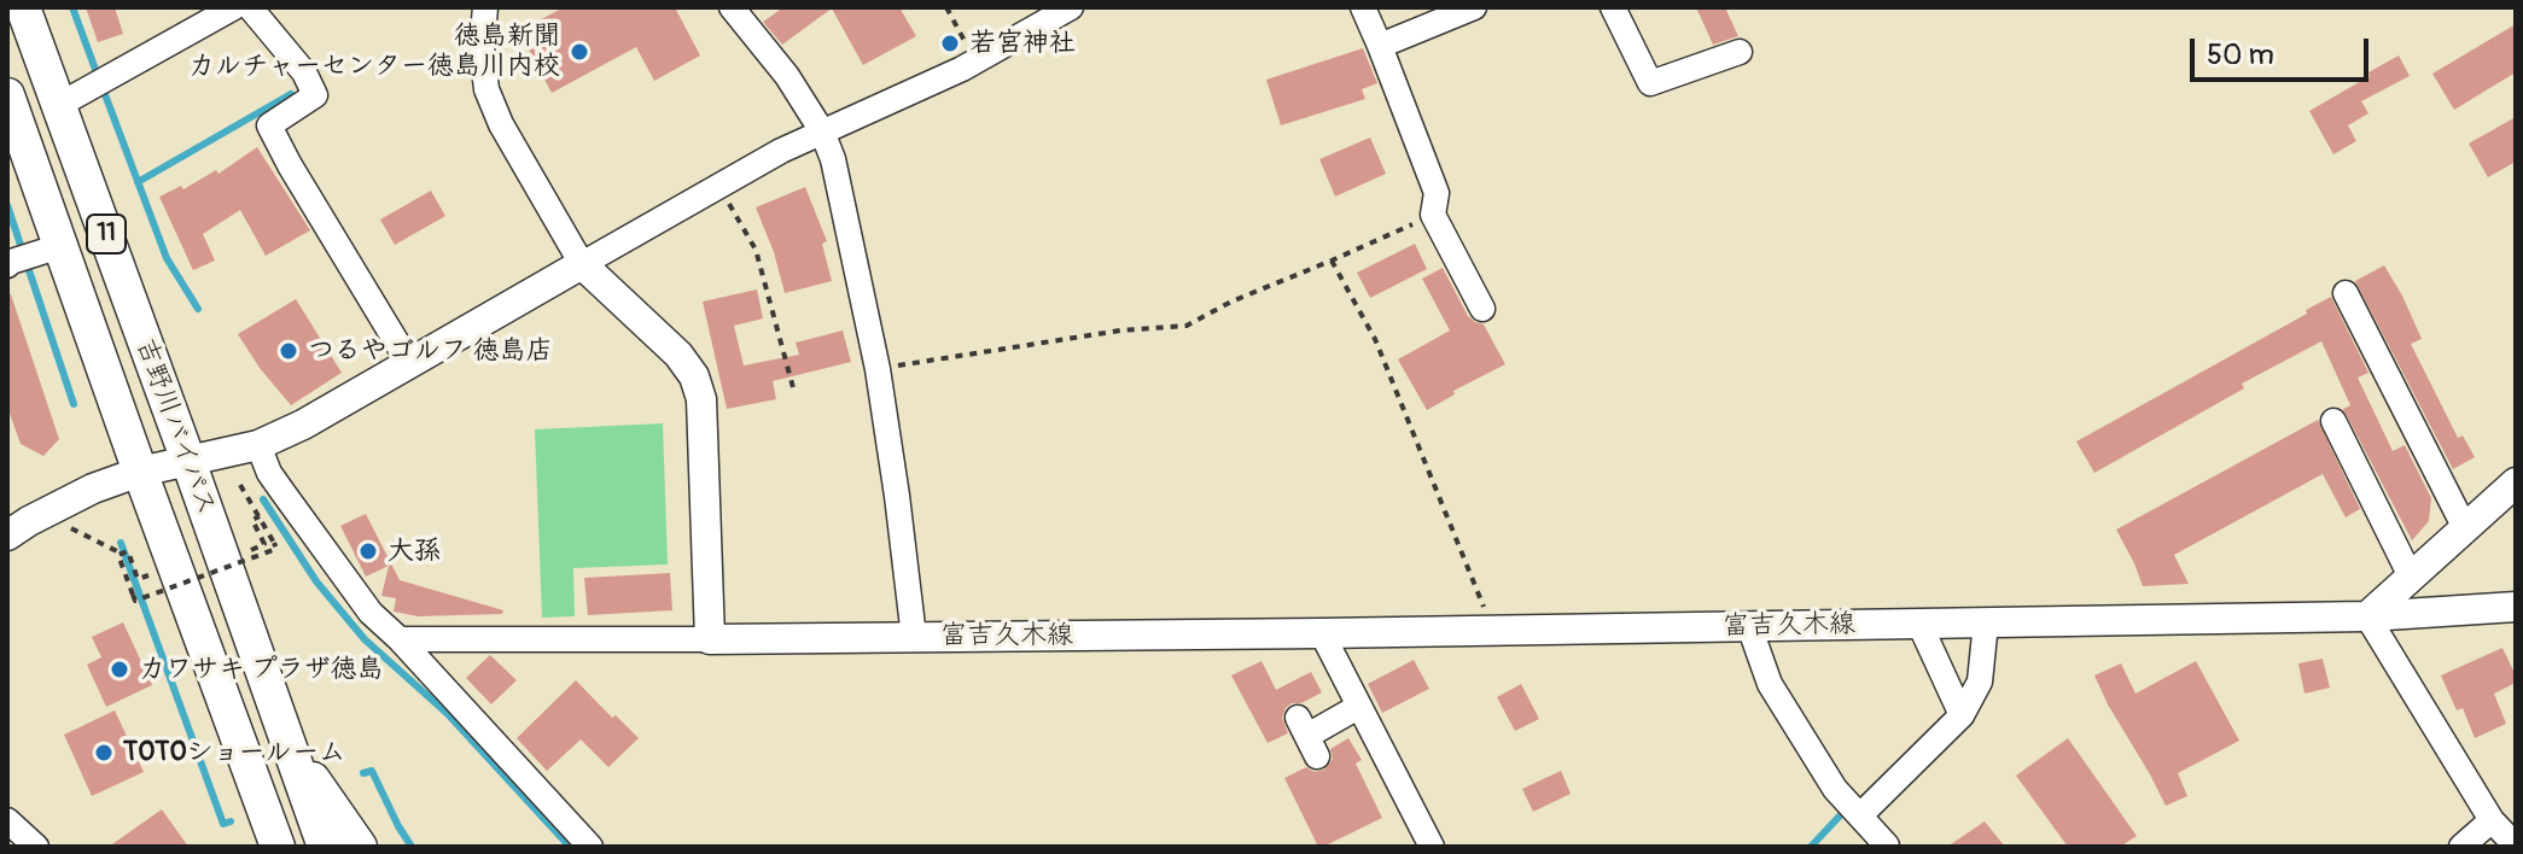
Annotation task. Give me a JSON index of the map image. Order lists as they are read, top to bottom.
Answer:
{
  "streets": {
    "highway": ["11", "吉野川バイパス"],
    "main road": ["富吉久木線"]
  },
  "places": [
    "若宮神社",
    "徳島新聞 カルチャーセンター徳島川内校",
    "つるやゴルフ 徳島店",
    "大孫",
    "カワサキ プラザ徳島",
    "TOTOショールーム"
  ],
  "scale_bar": "50 m"
}
